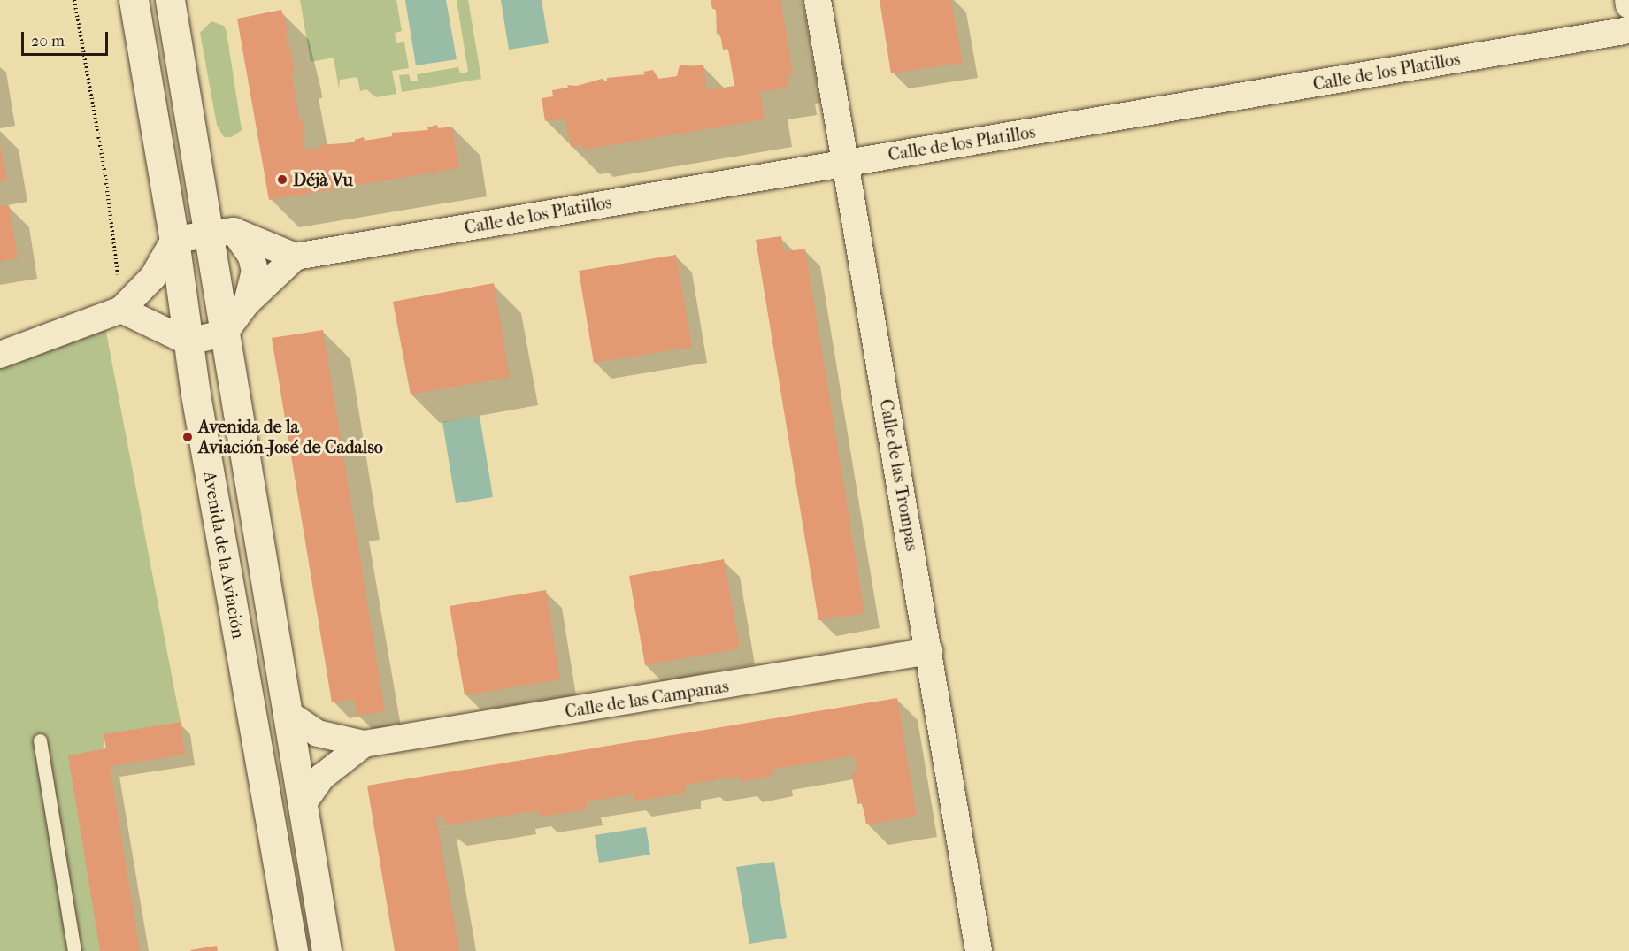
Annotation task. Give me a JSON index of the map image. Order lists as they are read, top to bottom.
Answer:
{
  "streets": {
    "main road": ["Avenida de la Aviación"],
    "street": ["Calle de los Platillos", "Calle de las Trompas", "Calle de las Campanas"]
  },
  "crossings": [
    ["Calle de los Platillos", "Calle de las Trompas"],
    ["Calle de las Trompas", "Calle de las Campanas"],
    ["Avenida de la Aviación", "Calle de las Campanas"]
  ],
  "places": ["Déjà Vu", "Avenida de la Aviación-José de Cadalso"],
  "scale_bar": "20 m"
}
